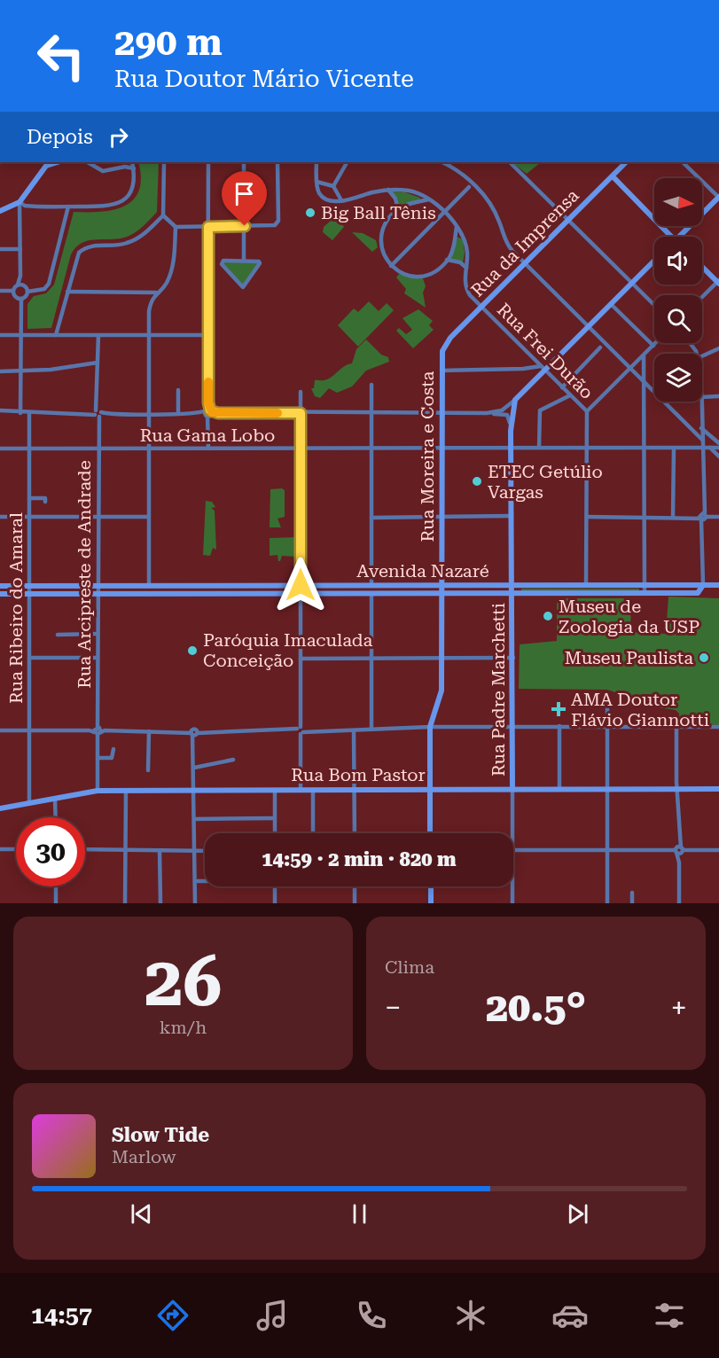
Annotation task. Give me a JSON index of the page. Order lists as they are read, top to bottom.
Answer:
{
  "streets": {
    "main road": [
      "Rua da Imprensa",
      "Rua Moreira e Costa",
      "Avenida Nazaré",
      "Rua Padre Marchetti",
      "Rua Bom Pastor"
    ],
    "street": [
      "Rua Frei Durão",
      "Rua Gama Lobo",
      "Rua Arcipreste de Andrade",
      "Rua Ribeiro do Amaral"
    ]
  },
  "crossings": [
    ["Rua da Imprensa", "Rua Frei Durão"],
    ["Rua da Imprensa", "Rua Moreira e Costa"],
    ["Rua Gama Lobo", "Rua Moreira e Costa"],
    ["Rua Gama Lobo", "Rua Arcipreste de Andrade"],
    ["Rua Gama Lobo", "Rua Ribeiro do Amaral"],
    ["Rua Gama Lobo", "Rua Padre Marchetti"],
    ["Rua Moreira e Costa", "Avenida Nazaré"],
    ["Rua Moreira e Costa", "Rua Bom Pastor"],
    ["Avenida Nazaré", "Rua Arcipreste de Andrade"],
    ["Avenida Nazaré", "Rua Ribeiro do Amaral"],
    ["Avenida Nazaré", "Rua Padre Marchetti"],
    ["Rua Arcipreste de Andrade", "Rua Bom Pastor"],
    ["Rua Ribeiro do Amaral", "Rua Bom Pastor"],
    ["Rua Padre Marchetti", "Rua Bom Pastor"]
  ],
  "places": {
    "other": [
      "Big Ball Tênis",
      "ETEC Getúlio Vargas",
      "Museu de Zoologia da USP",
      "Paróquia Imaculada Conceição",
      "Museu Paulista"
    ],
    "health": ["AMA Doutor Flávio Giannotti"]
  },
  "north": "right",
  "page": {
    "turn": ["290 m", "Rua Doutor Mário Vicente"],
    "then": "Depois",
    "limit": "30",
    "trip": "14:59 · 2 min · 820 m",
    "tile": [
      ["26", "km/h"],
      "Clima"
    ],
    "heat": ["−", "20.5°", "+"],
    "song": ["Slow Tide", "Marlow"],
    "tabs": "14:57"
  }
}
